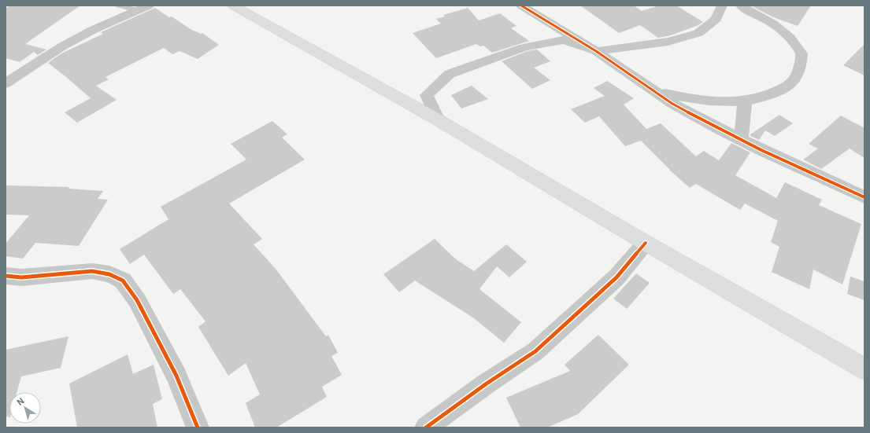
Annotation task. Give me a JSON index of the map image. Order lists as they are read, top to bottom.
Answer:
{
  "north": "top left"
}
